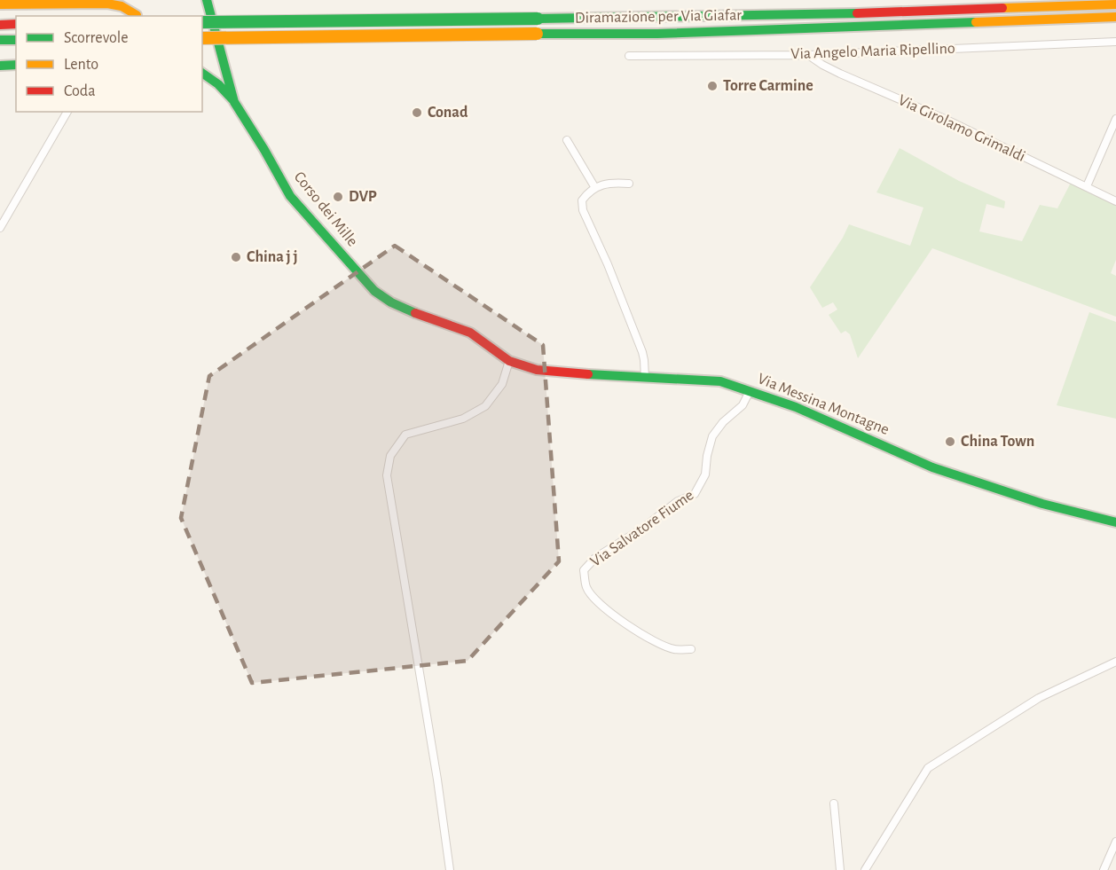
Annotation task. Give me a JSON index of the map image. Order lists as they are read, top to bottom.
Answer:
{
  "streets": {
    "main road": ["Diramazione per Via Giafar", "Corso dei Mille", "Via Messina Montagne"],
    "street": ["Via Angelo Maria Ripellino", "Via Girolamo Grimaldi", "Via Salvatore Fiume"]
  },
  "crossings": [
    ["Via Angelo Maria Ripellino", "Via Girolamo Grimaldi"],
    ["Corso dei Mille", "Via Messina Montagne"],
    ["Via Messina Montagne", "Via Salvatore Fiume"]
  ],
  "places": [
    "Torre Carmine",
    "Conad",
    "DVP",
    "China j j",
    "China Town"
  ],
  "legend": ["Scorrevole", "Lento", "Coda"]
}
